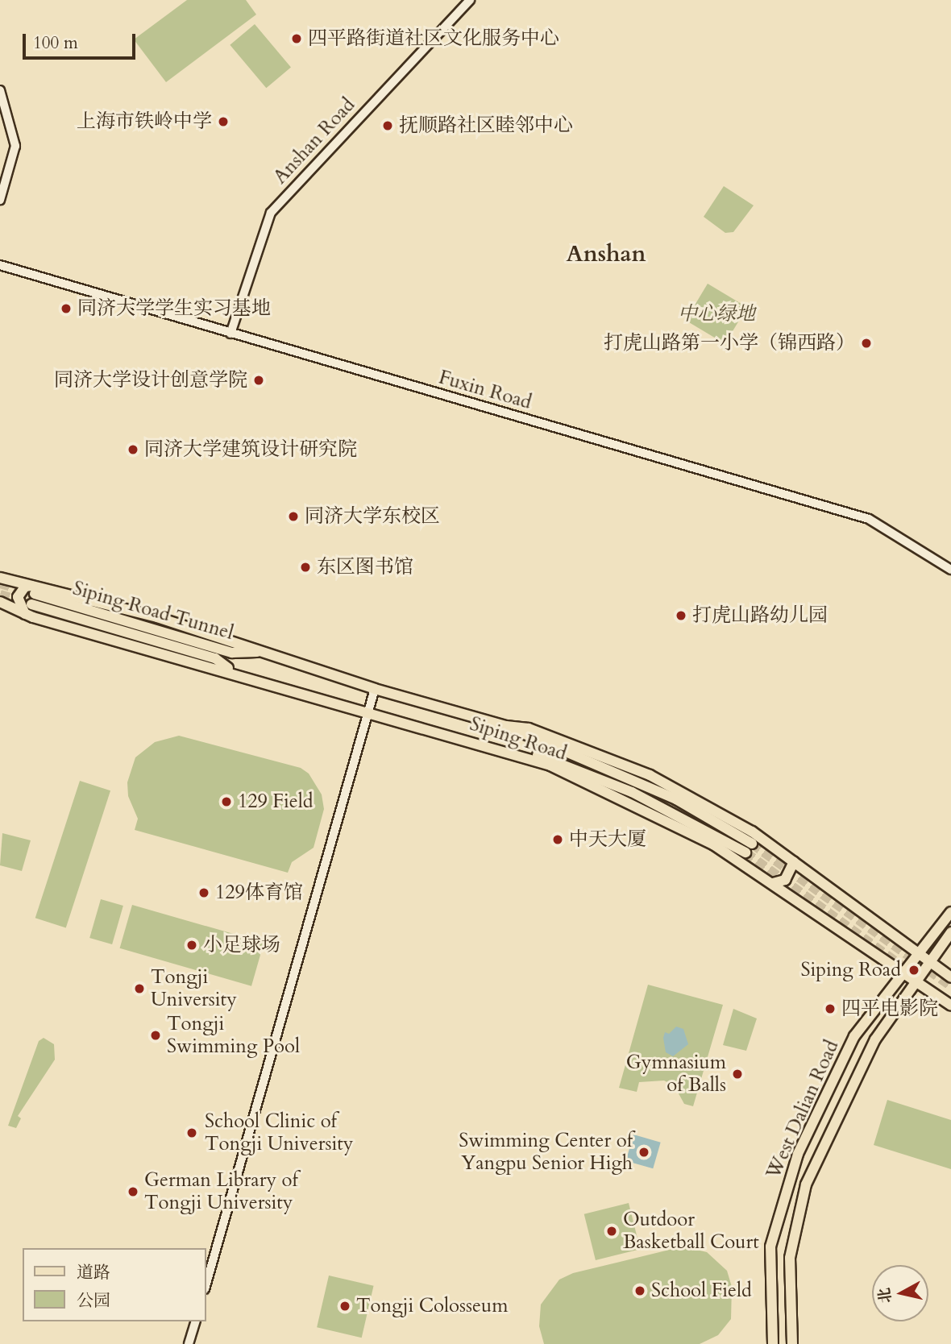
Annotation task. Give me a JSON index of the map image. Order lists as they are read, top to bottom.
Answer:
{
  "streets": {
    "main road": ["Siping Road Tunnel", "Siping Road", "West Dalian Road"],
    "street": ["Anshan Road", "Fuxin Road"]
  },
  "crossings": [
    ["Anshan Road", "Fuxin Road"],
    ["Siping Road Tunnel", "Siping Road"],
    ["Siping Road", "West Dalian Road"]
  ],
  "districts": ["Anshan"],
  "parks": ["中心绿地"],
  "places": [
    "四平路街道社区文化服务中心",
    "上海市铁岭中学",
    "抚顺路社区睦邻中心",
    "同济大学学生实习基地",
    "打虎山路第一小学（锦西路）",
    "同济大学设计创意学院",
    "同济大学建筑设计研究院",
    "同济大学东校区",
    "东区图书馆",
    "打虎山路幼儿园",
    "129 Field",
    "中天大厦",
    "129体育馆",
    "小足球场",
    "Siping Road",
    "Tongji University",
    "四平电影院",
    "Tongji Swimming Pool",
    "Gymnasium of Balls",
    "School Clinic of Tongji University",
    "Swimming Center of Yangpu Senior High",
    "German Library of Tongji University",
    "Outdoor Basketball Court",
    "School Field",
    "Tongji Colosseum"
  ],
  "legend": ["道路", "公园"],
  "scale_bar": "100 m",
  "north": "left"
}
